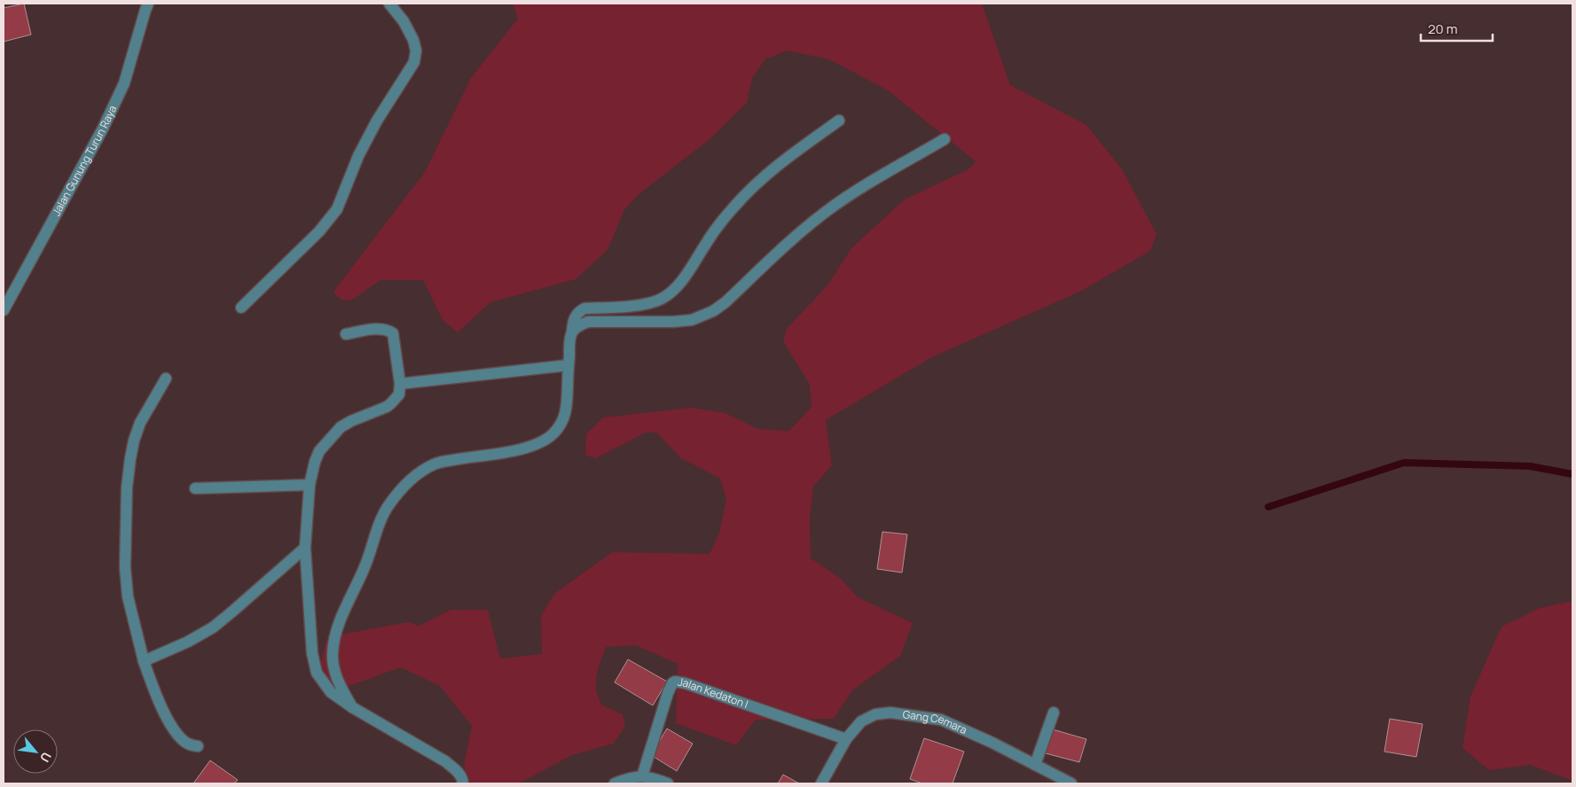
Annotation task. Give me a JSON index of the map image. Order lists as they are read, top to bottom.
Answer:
{
  "streets": {
    "street": ["Jalan Gunung Turun Raya", "Jalan Kedaton I", "Gang Cemara"]
  },
  "crossings": [
    ["Jalan Kedaton I", "Gang Cemara"]
  ],
  "scale_bar": "20 m",
  "north": "bottom right"
}
